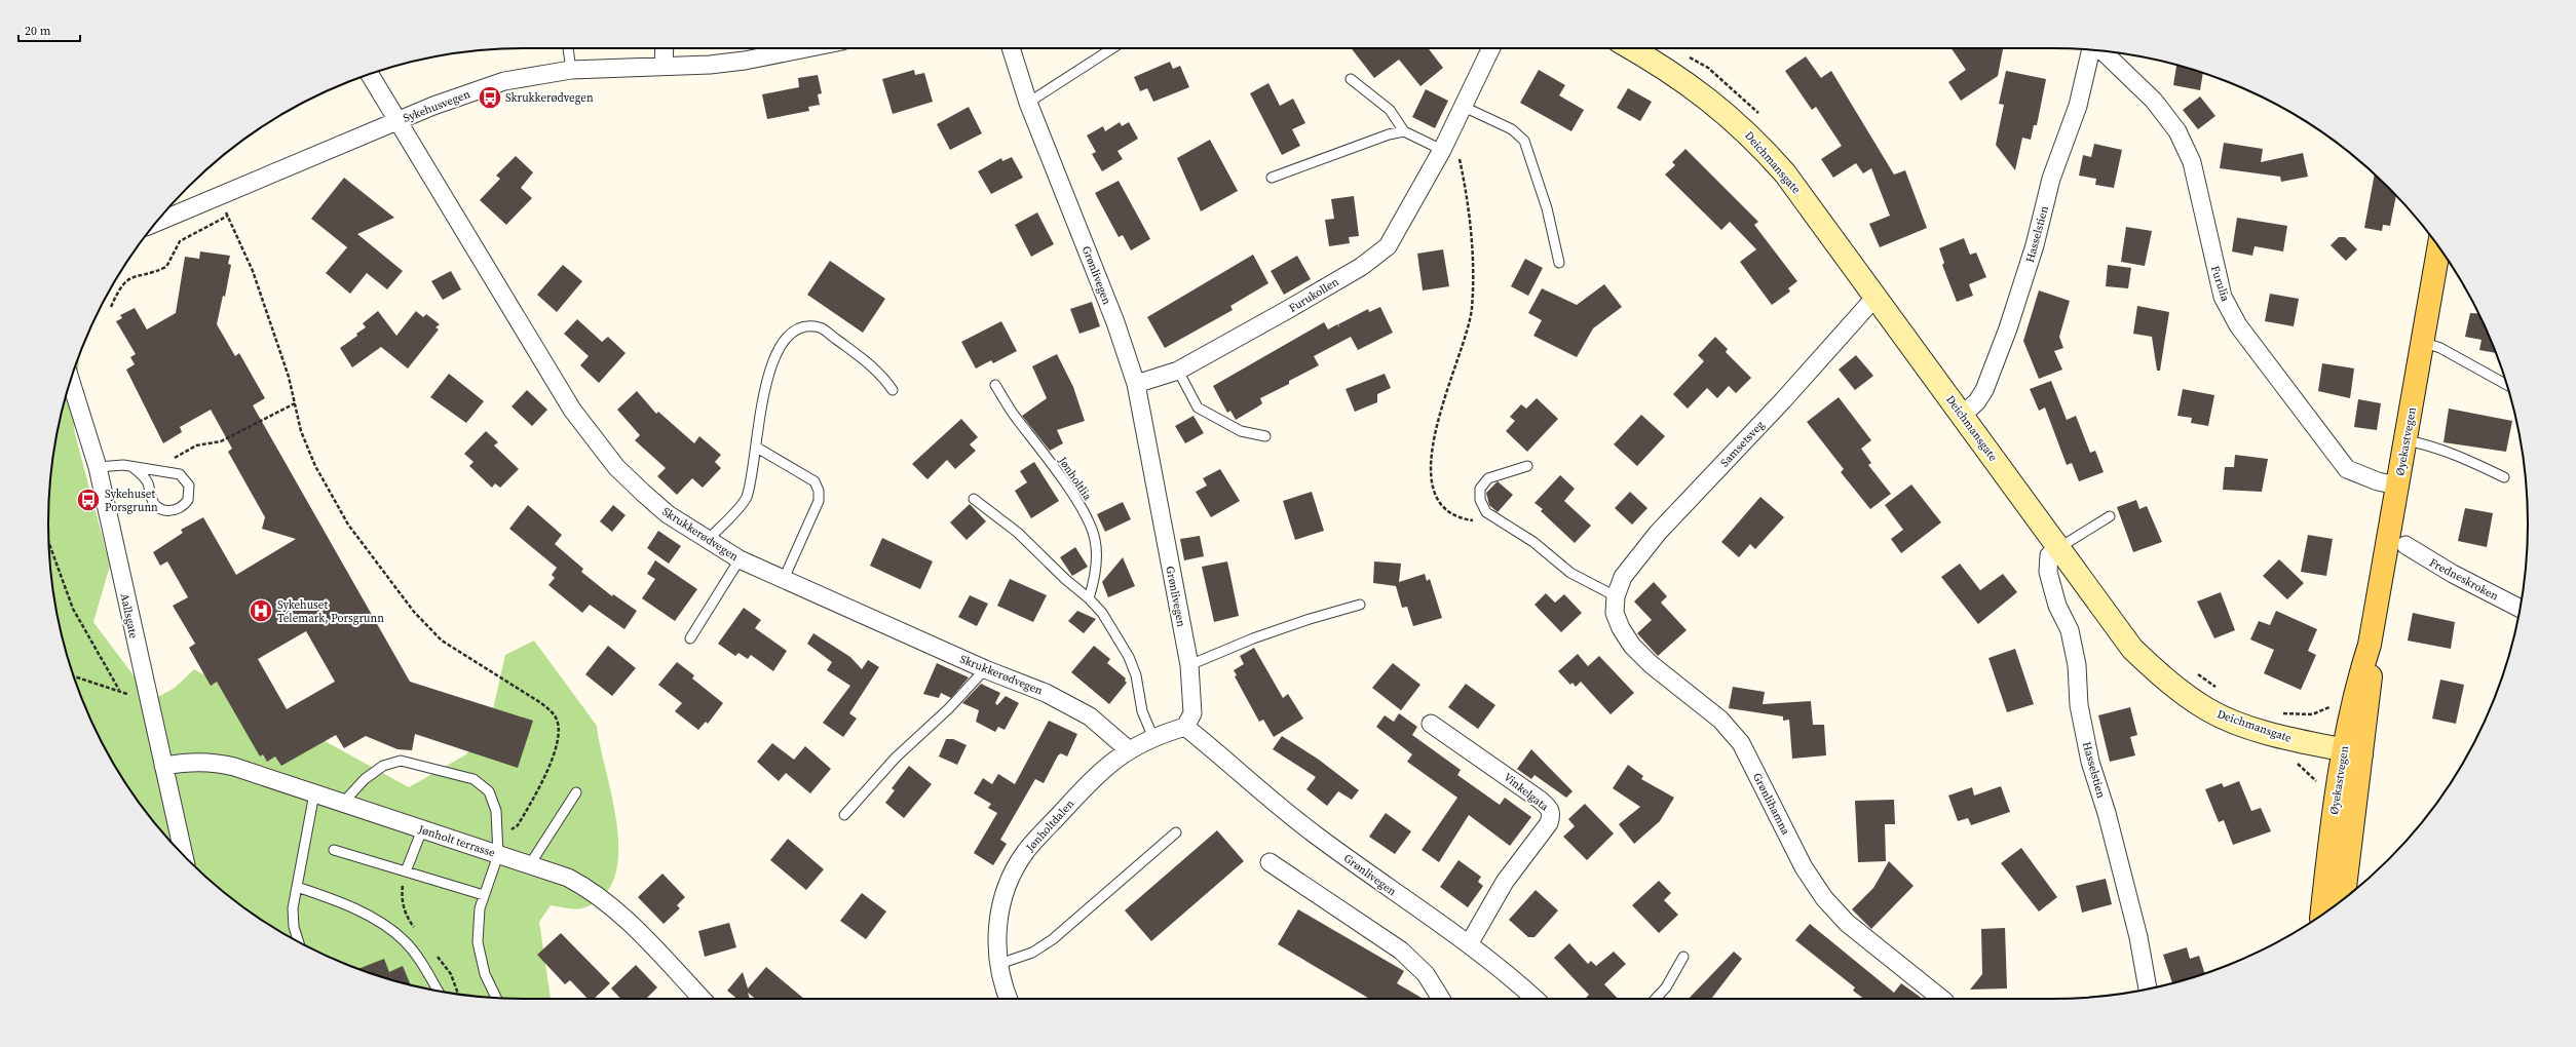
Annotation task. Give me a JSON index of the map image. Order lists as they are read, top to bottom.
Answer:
{
  "streets": {
    "main road": ["Øyekastvegen"],
    "street": [
      "Sykehusvegen",
      "Deichmansgate",
      "Hasselstien",
      "Grønlivegen",
      "Furulia",
      "Furukollen",
      "Samsetsveg",
      "Skrukkerødvegen",
      "Fredneskroken",
      "Aallsgate",
      "Vinkelgata",
      "Grønlihamna",
      "Jønholtdalen",
      "Jønholt terrasse"
    ],
    "lane": ["Jønholtlia"]
  },
  "crossings": [
    ["Sykehusvegen", "Skrukkerødvegen"],
    ["Deichmansgate", "Hasselstien"],
    ["Deichmansgate", "Øyekastvegen"],
    ["Deichmansgate", "Samsetsveg"],
    ["Grønlivegen", "Furukollen"],
    ["Grønlivegen", "Vinkelgata"],
    ["Grønlivegen", "Jønholtdalen"],
    ["Furulia", "Øyekastvegen"],
    ["Samsetsveg", "Grønlihamna"],
    ["Skrukkerødvegen", "Jønholtdalen"],
    ["Aallsgate", "Jønholt terrasse"]
  ],
  "places": {
    "bus stop": ["Skrukkerødvegen", "Sykehuset Porsgrunn"],
    "hospital": ["Sykehuset Telemark, Porsgrunn"]
  },
  "scale_bar": "20 m"
}
